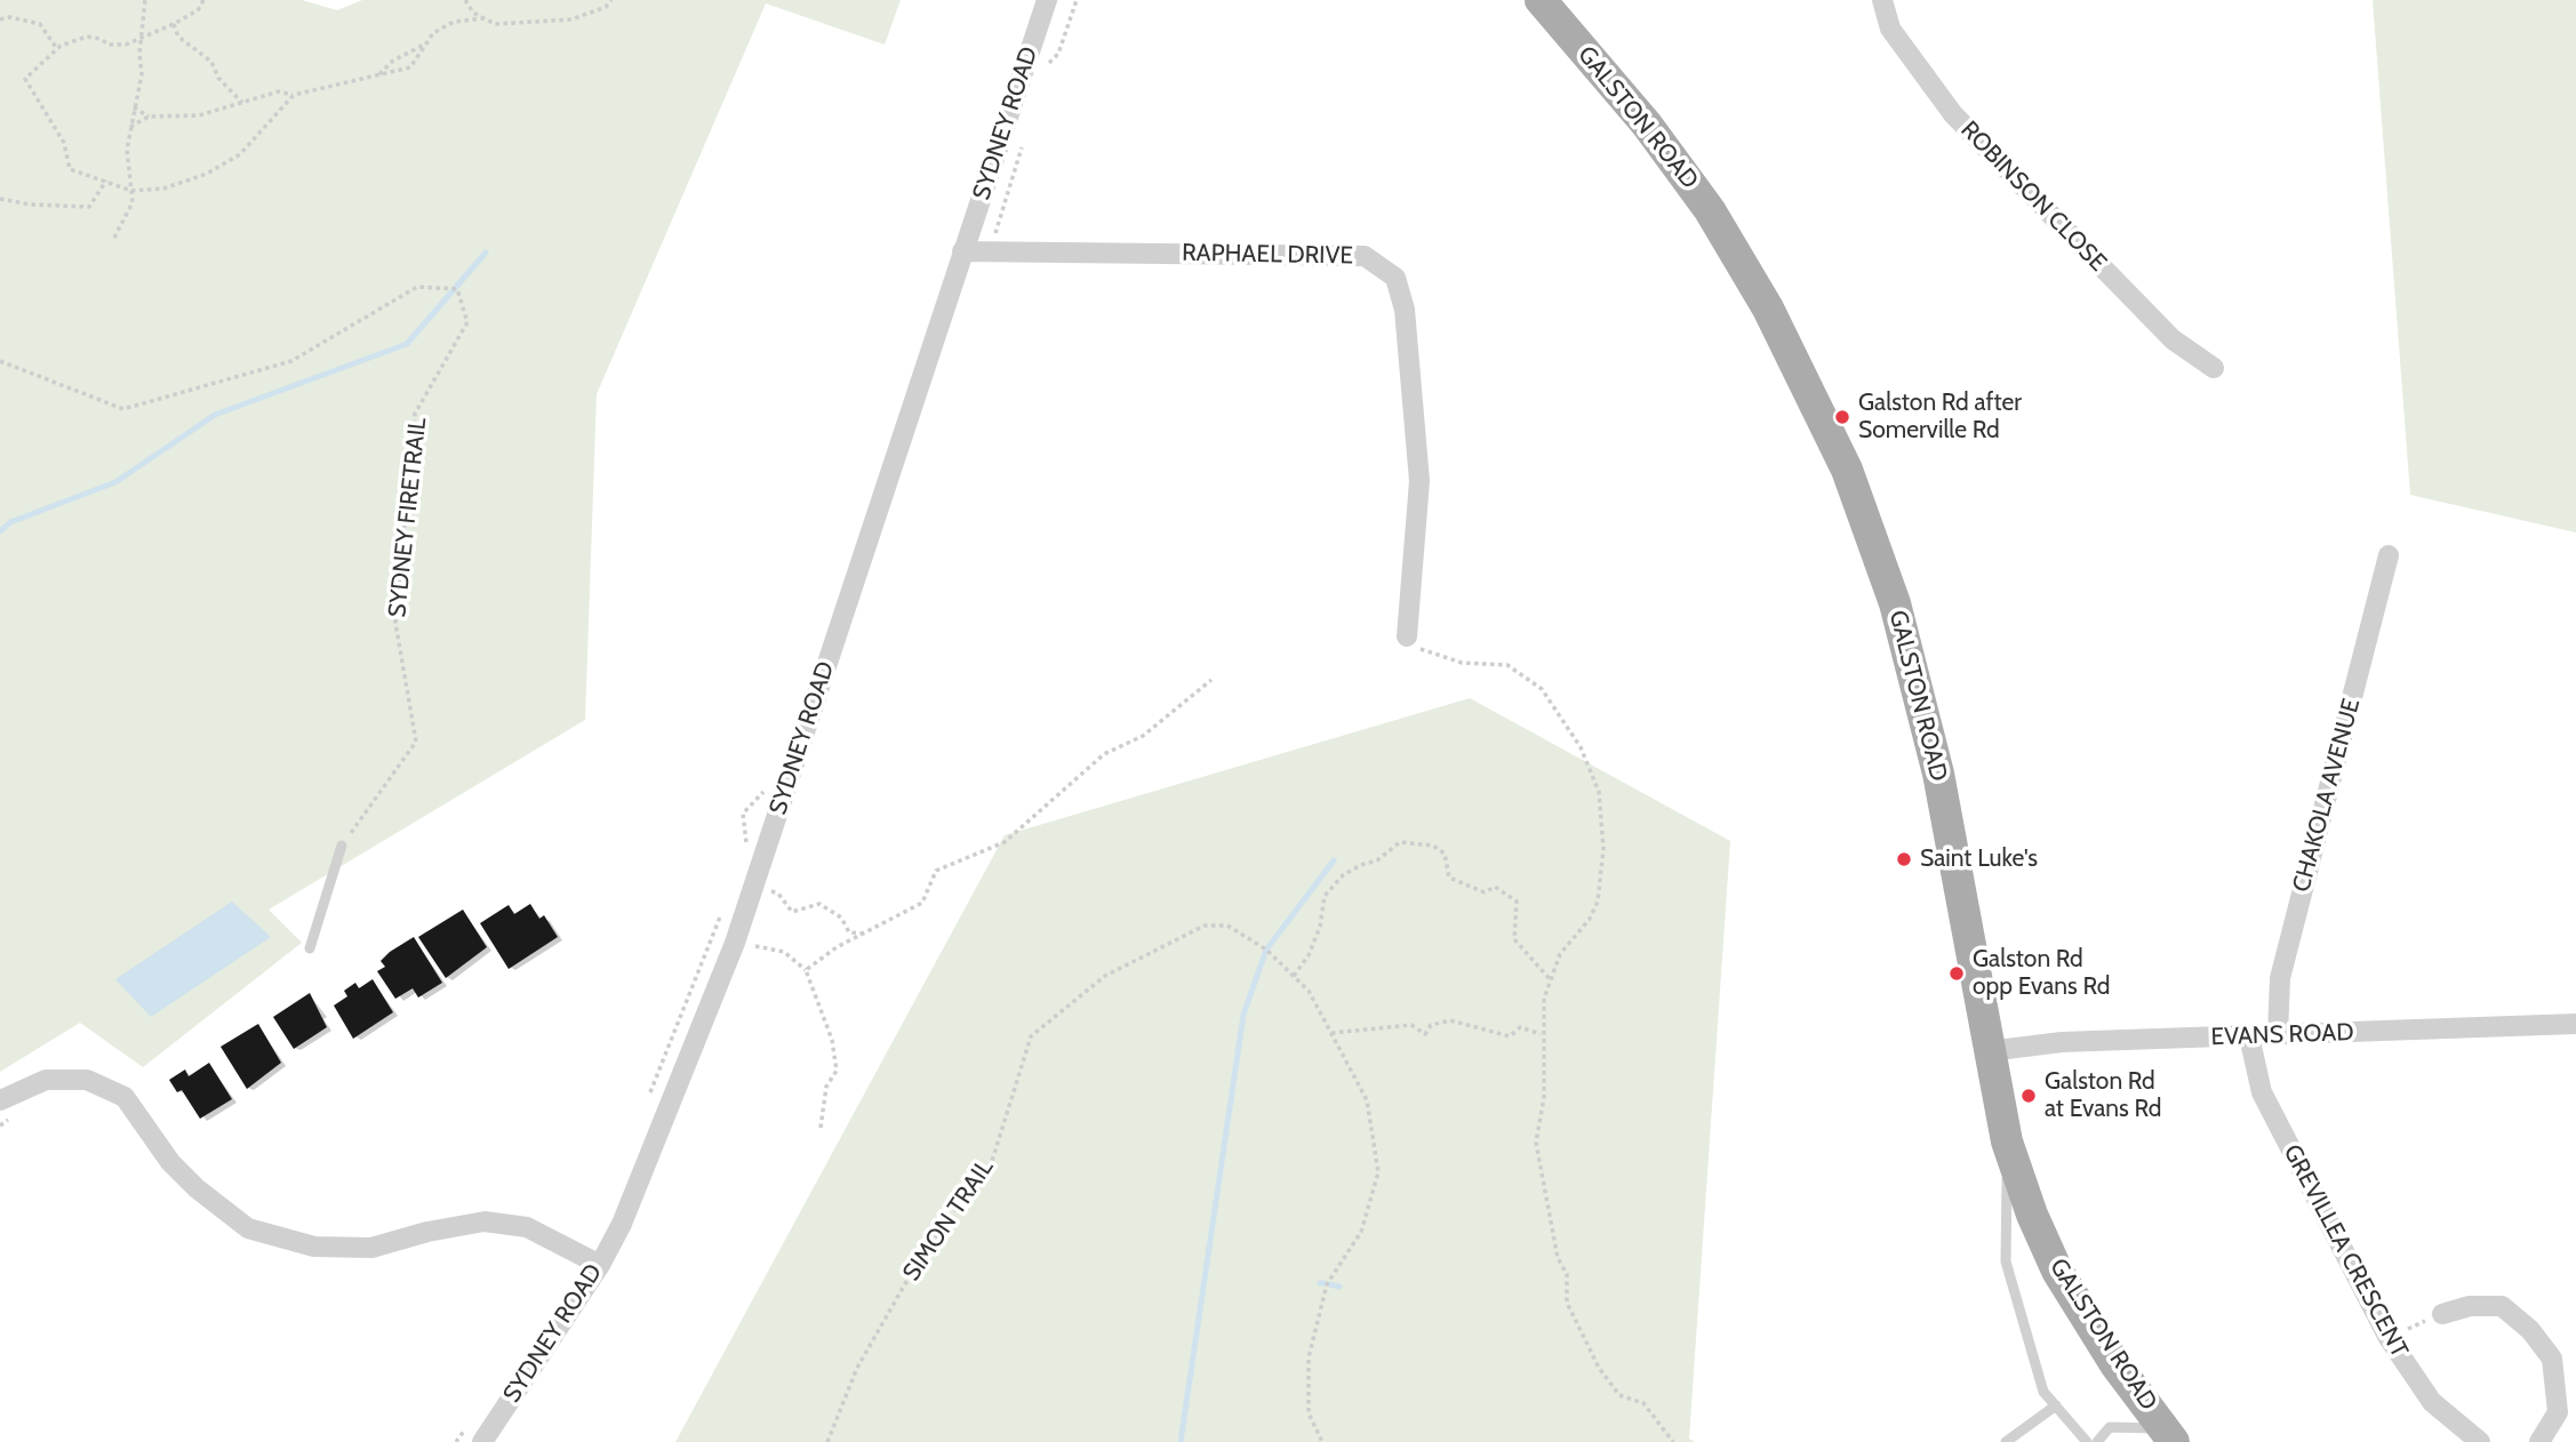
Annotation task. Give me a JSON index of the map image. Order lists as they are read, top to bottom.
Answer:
{
  "streets": {
    "main road": ["GALSTON ROAD"],
    "street": [
      "SYDNEY ROAD",
      "ROBINSON CLOSE",
      "RAPHAEL DRIVE",
      "CHAKOLA AVENUE",
      "EVANS ROAD",
      "GREVILLEA CRESCENT"
    ],
    "path": ["SYDNEY FIRETRAIL", "SIMON TRAIL"]
  },
  "crossings": [
    ["GALSTON ROAD", "EVANS ROAD"],
    ["SYDNEY ROAD", "RAPHAEL DRIVE"],
    ["CHAKOLA AVENUE", "EVANS ROAD"],
    ["EVANS ROAD", "GREVILLEA CRESCENT"]
  ],
  "places": [
    "Galston Rd after Somerville Rd",
    "Saint Luke's",
    "Galston Rd opp Evans Rd",
    "Galston Rd at Evans Rd"
  ]
}
